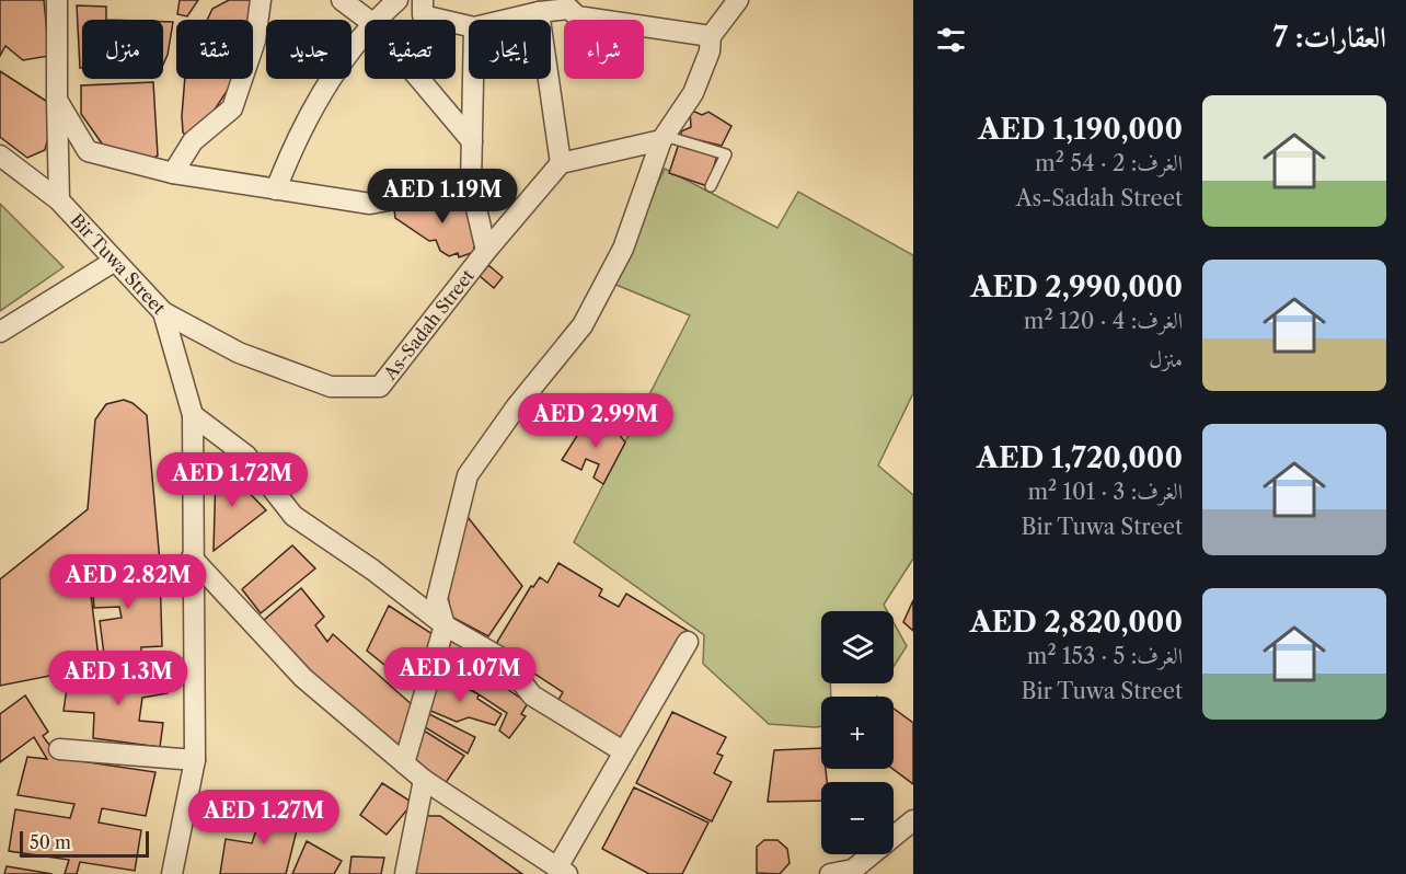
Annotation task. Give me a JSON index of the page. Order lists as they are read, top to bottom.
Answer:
{
  "streets": {
    "street": ["Bir Tuwa Street", "As-Sadah Street"]
  },
  "crossings": [
    ["Bir Tuwa Street", "As-Sadah Street"]
  ],
  "scale_bar": "50 m",
  "page": {
    "heading": "العقارات: 7",
    "chip": [
      "شراء",
      "إيجار",
      "تصفية",
      "جديد",
      "شقة",
      "منزل"
    ],
    "list": [
      {
        "name": "AED 1,190,000",
        "note": "الغرف: 2 · 54 m² · As-Sadah Street"
      },
      {
        "name": "AED 2,990,000",
        "note": "الغرف: 4 · 120 m² · منزل"
      },
      {
        "name": "AED 1,720,000",
        "note": "الغرف: 3 · 101 m² · Bir Tuwa Street"
      },
      {
        "name": "AED 2,820,000",
        "note": "الغرف: 5 · 153 m² · Bir Tuwa Street"
      }
    ],
    "price": [
      "AED 1.19M",
      "AED 2.99M",
      "AED 1.72M",
      "AED 2.82M",
      "AED 1.07M",
      "AED 1.3M",
      "AED 1.27M"
    ],
    "map_buttons": ["+", "−"],
    "scale": "50 m"
  }
}
